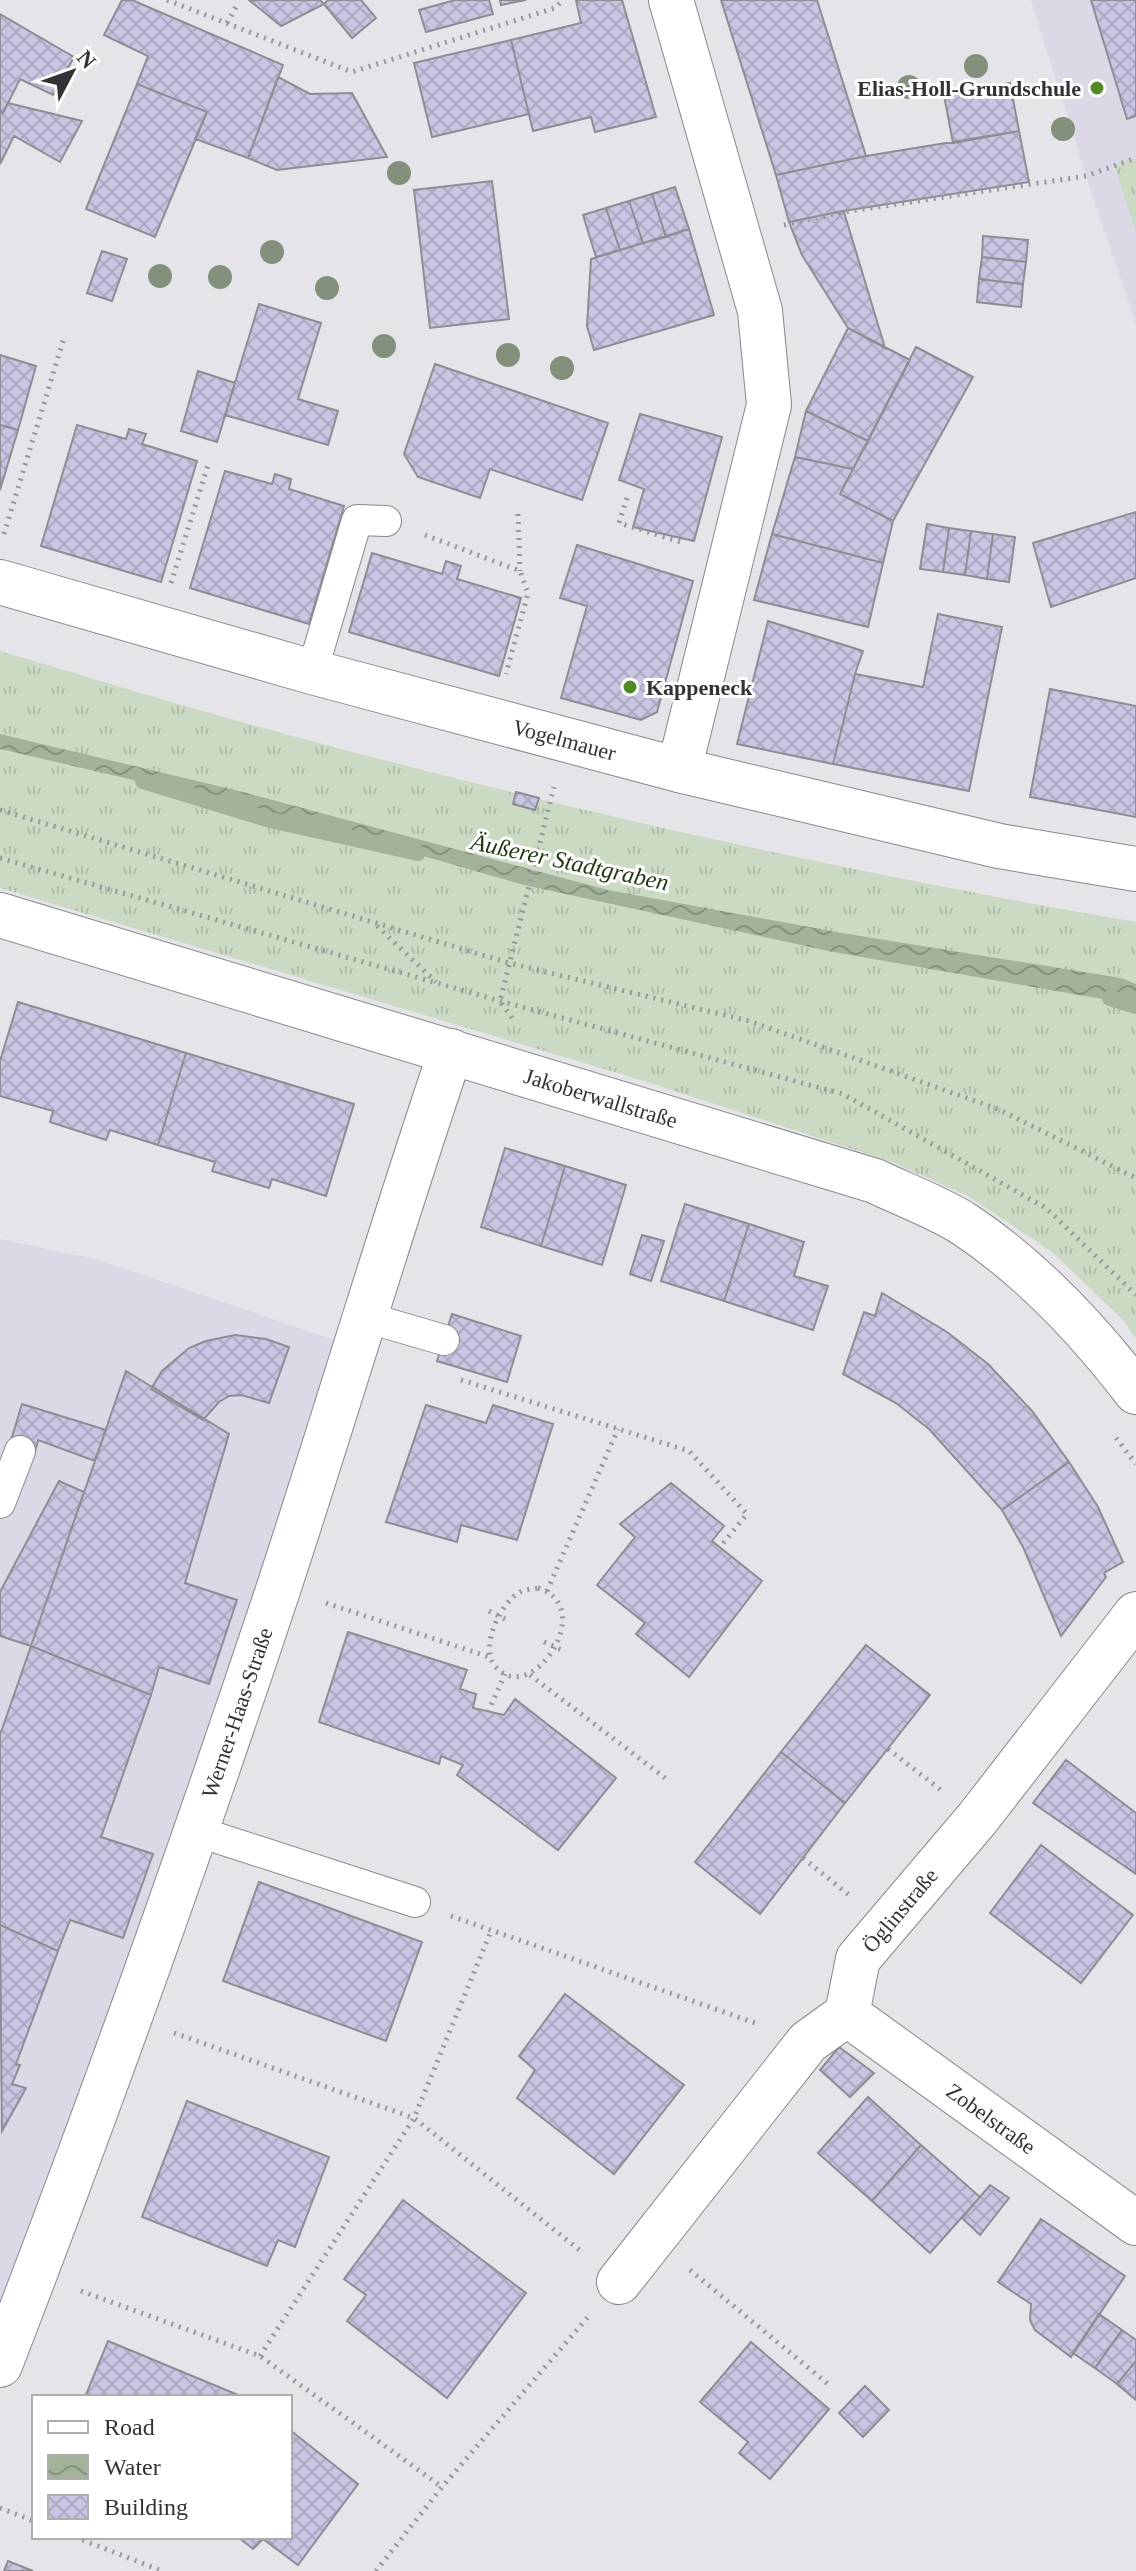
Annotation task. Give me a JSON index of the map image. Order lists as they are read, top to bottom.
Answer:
{
  "streets": {
    "street": [
      "Vogelmauer",
      "Jakoberwallstraße",
      "Werner-Haas-Straße",
      "Öglinstraße",
      "Zobelstraße"
    ]
  },
  "crossings": [
    ["Jakoberwallstraße", "Werner-Haas-Straße"],
    ["Öglinstraße", "Zobelstraße"]
  ],
  "water": ["Äußerer Stadtgraben"],
  "places": ["Elias-Holl-Grundschule", "Kappeneck"],
  "legend": ["Road", "Water", "Building"],
  "north": "top right"
}
